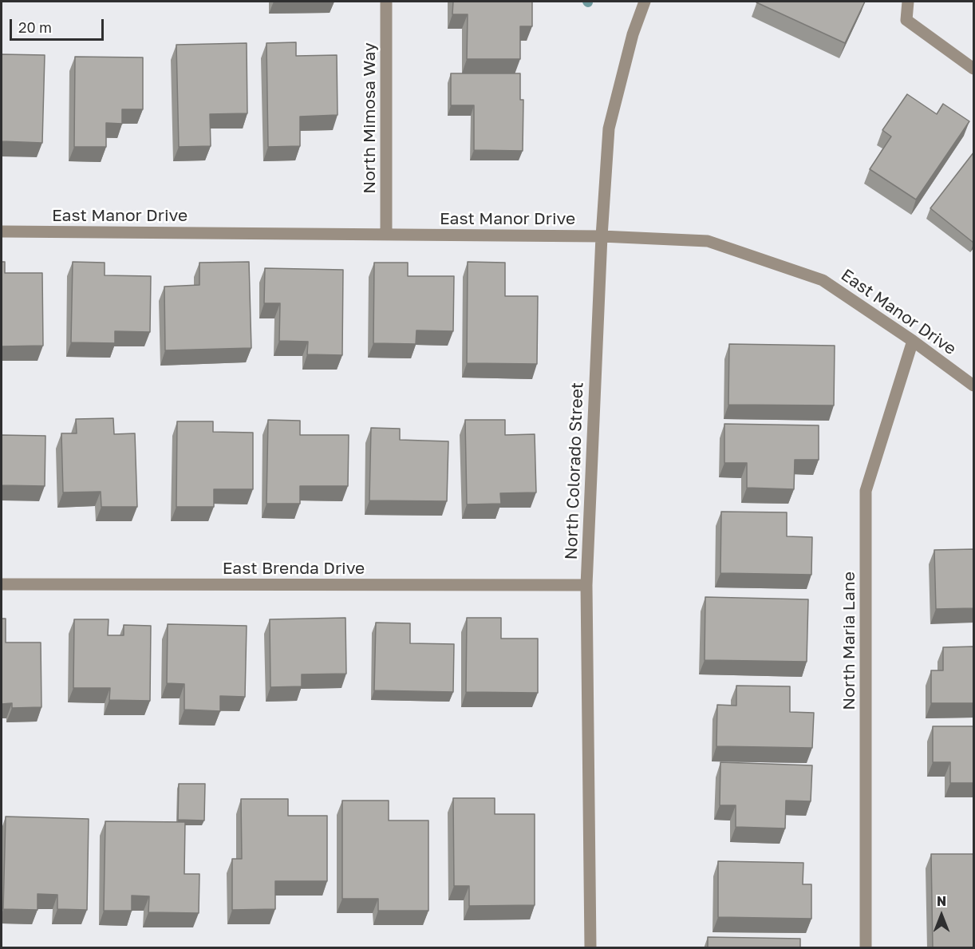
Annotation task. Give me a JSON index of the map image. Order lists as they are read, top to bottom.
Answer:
{
  "streets": {
    "street": [
      "North Mimosa Way",
      "East Manor Drive",
      "North Colorado Street",
      "East Brenda Drive",
      "North Maria Lane"
    ]
  },
  "crossings": [
    ["North Mimosa Way", "East Manor Drive"],
    ["East Manor Drive", "North Colorado Street"],
    ["East Manor Drive", "North Maria Lane"],
    ["North Colorado Street", "East Brenda Drive"]
  ],
  "scale_bar": "20 m",
  "north": "top"
}
